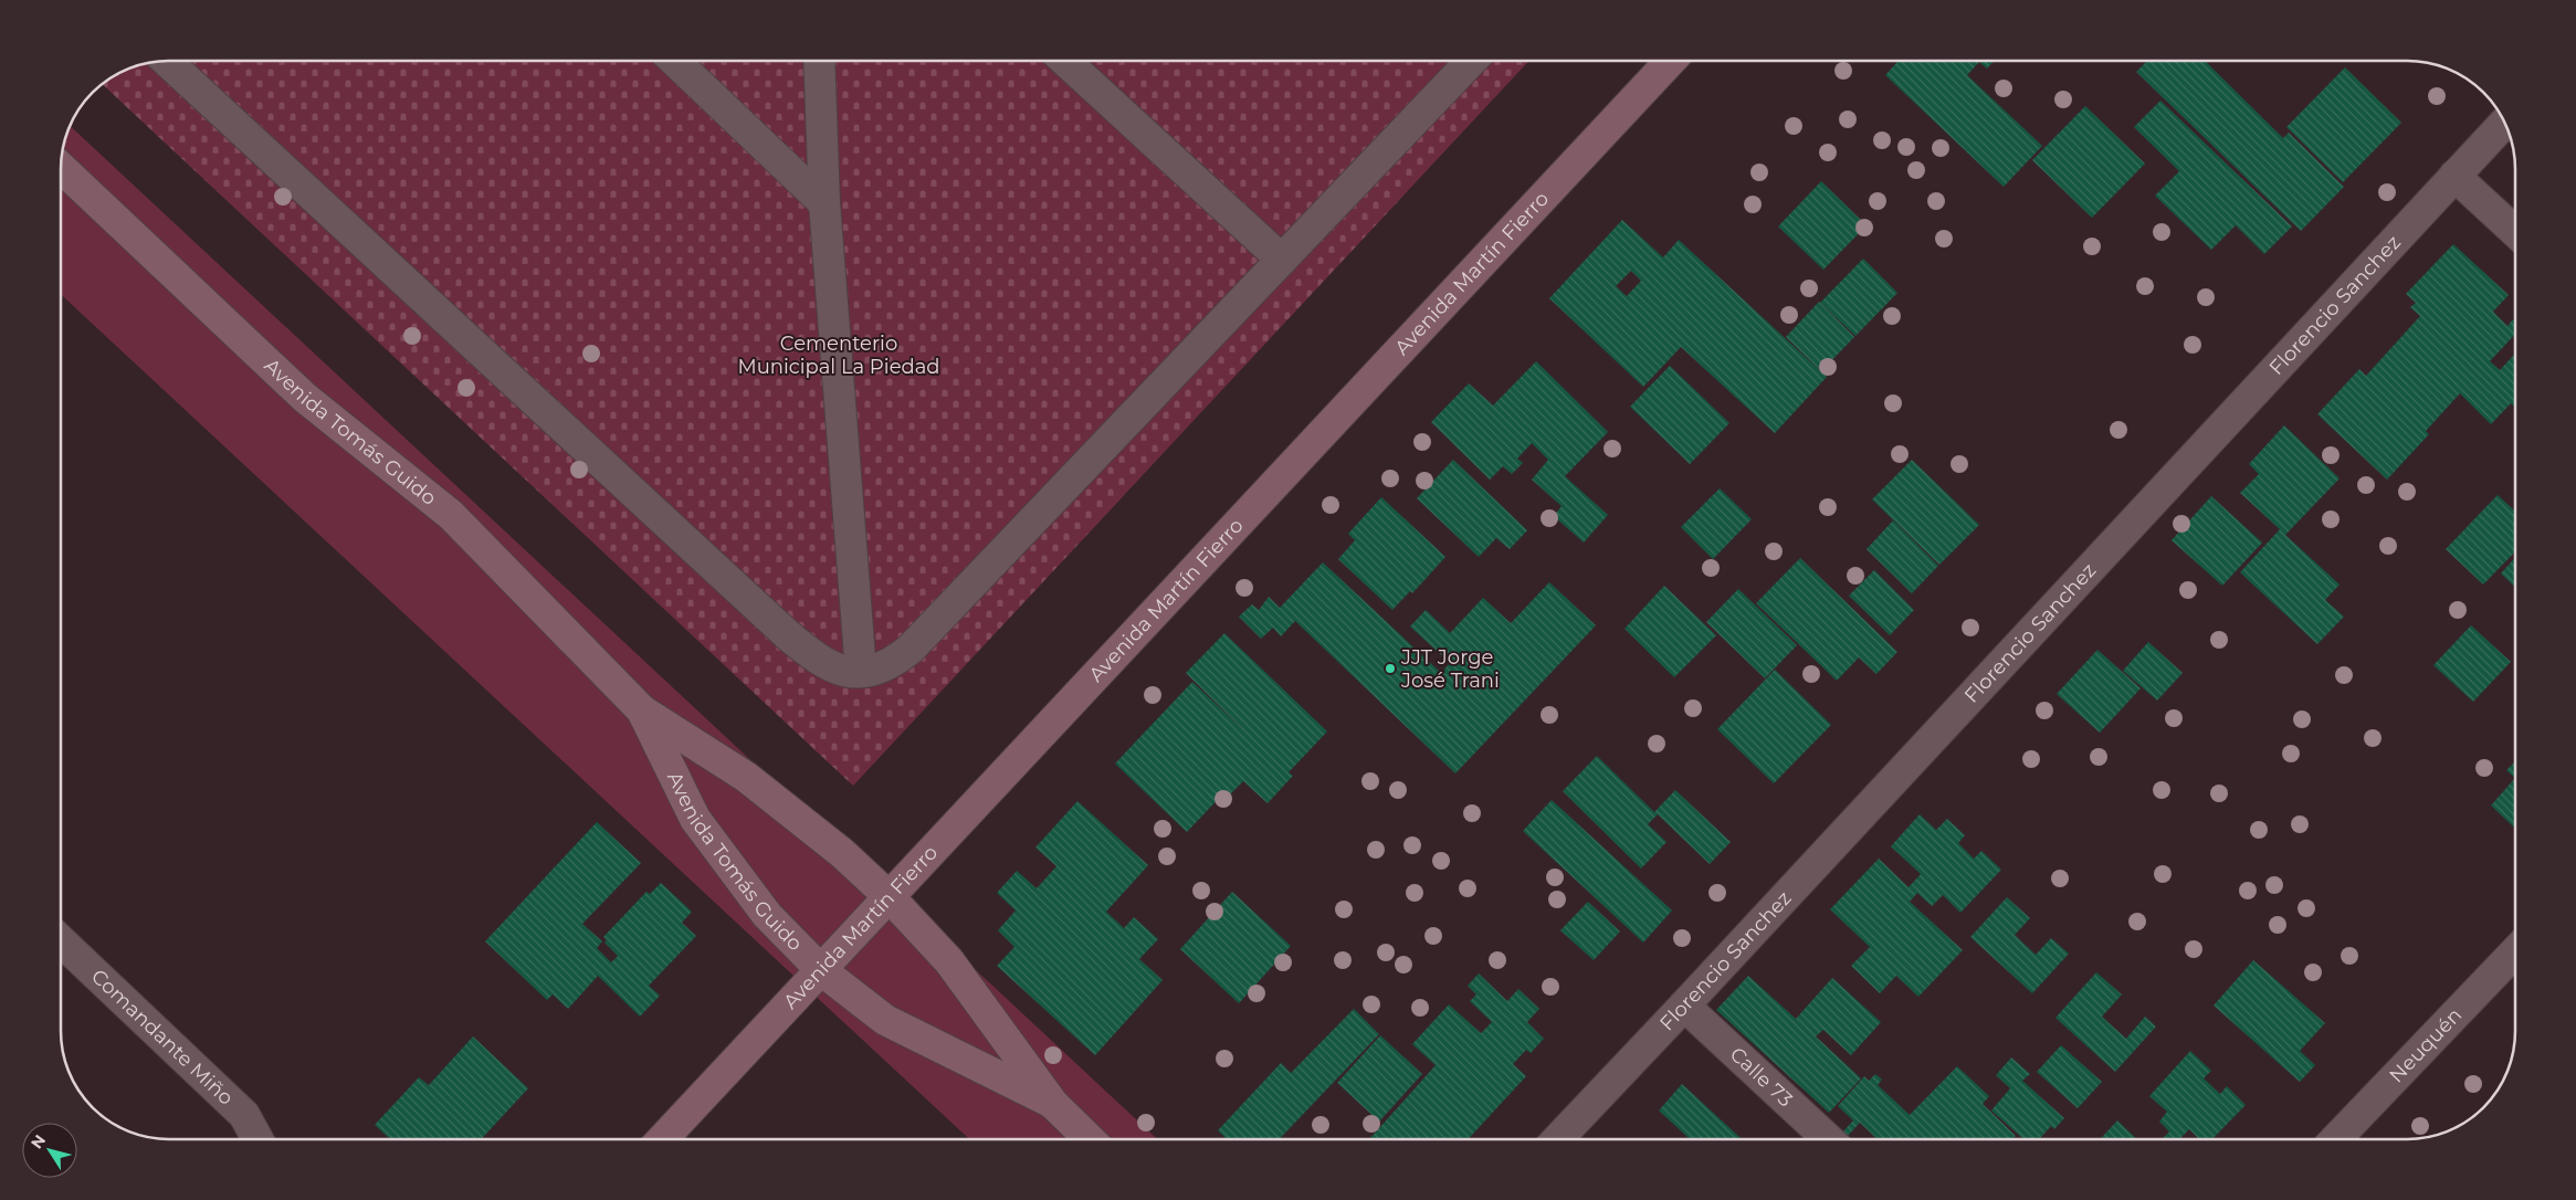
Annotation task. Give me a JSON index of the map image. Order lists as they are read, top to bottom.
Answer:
{
  "streets": {
    "main road": ["Avenida Martín Fierro", "Avenida Tomás Guido"],
    "street": [
      "Florencio Sanchez",
      "Comandante Miño",
      "Neuquén",
      "Calle 73"
    ]
  },
  "crossings": [
    ["Avenida Martín Fierro", "Avenida Tomás Guido"],
    ["Florencio Sanchez", "Calle 73"]
  ],
  "parks": ["Cementerio Municipal La Piedad"],
  "places": ["JJT Jorge José Trani"],
  "north": "top left"
}
